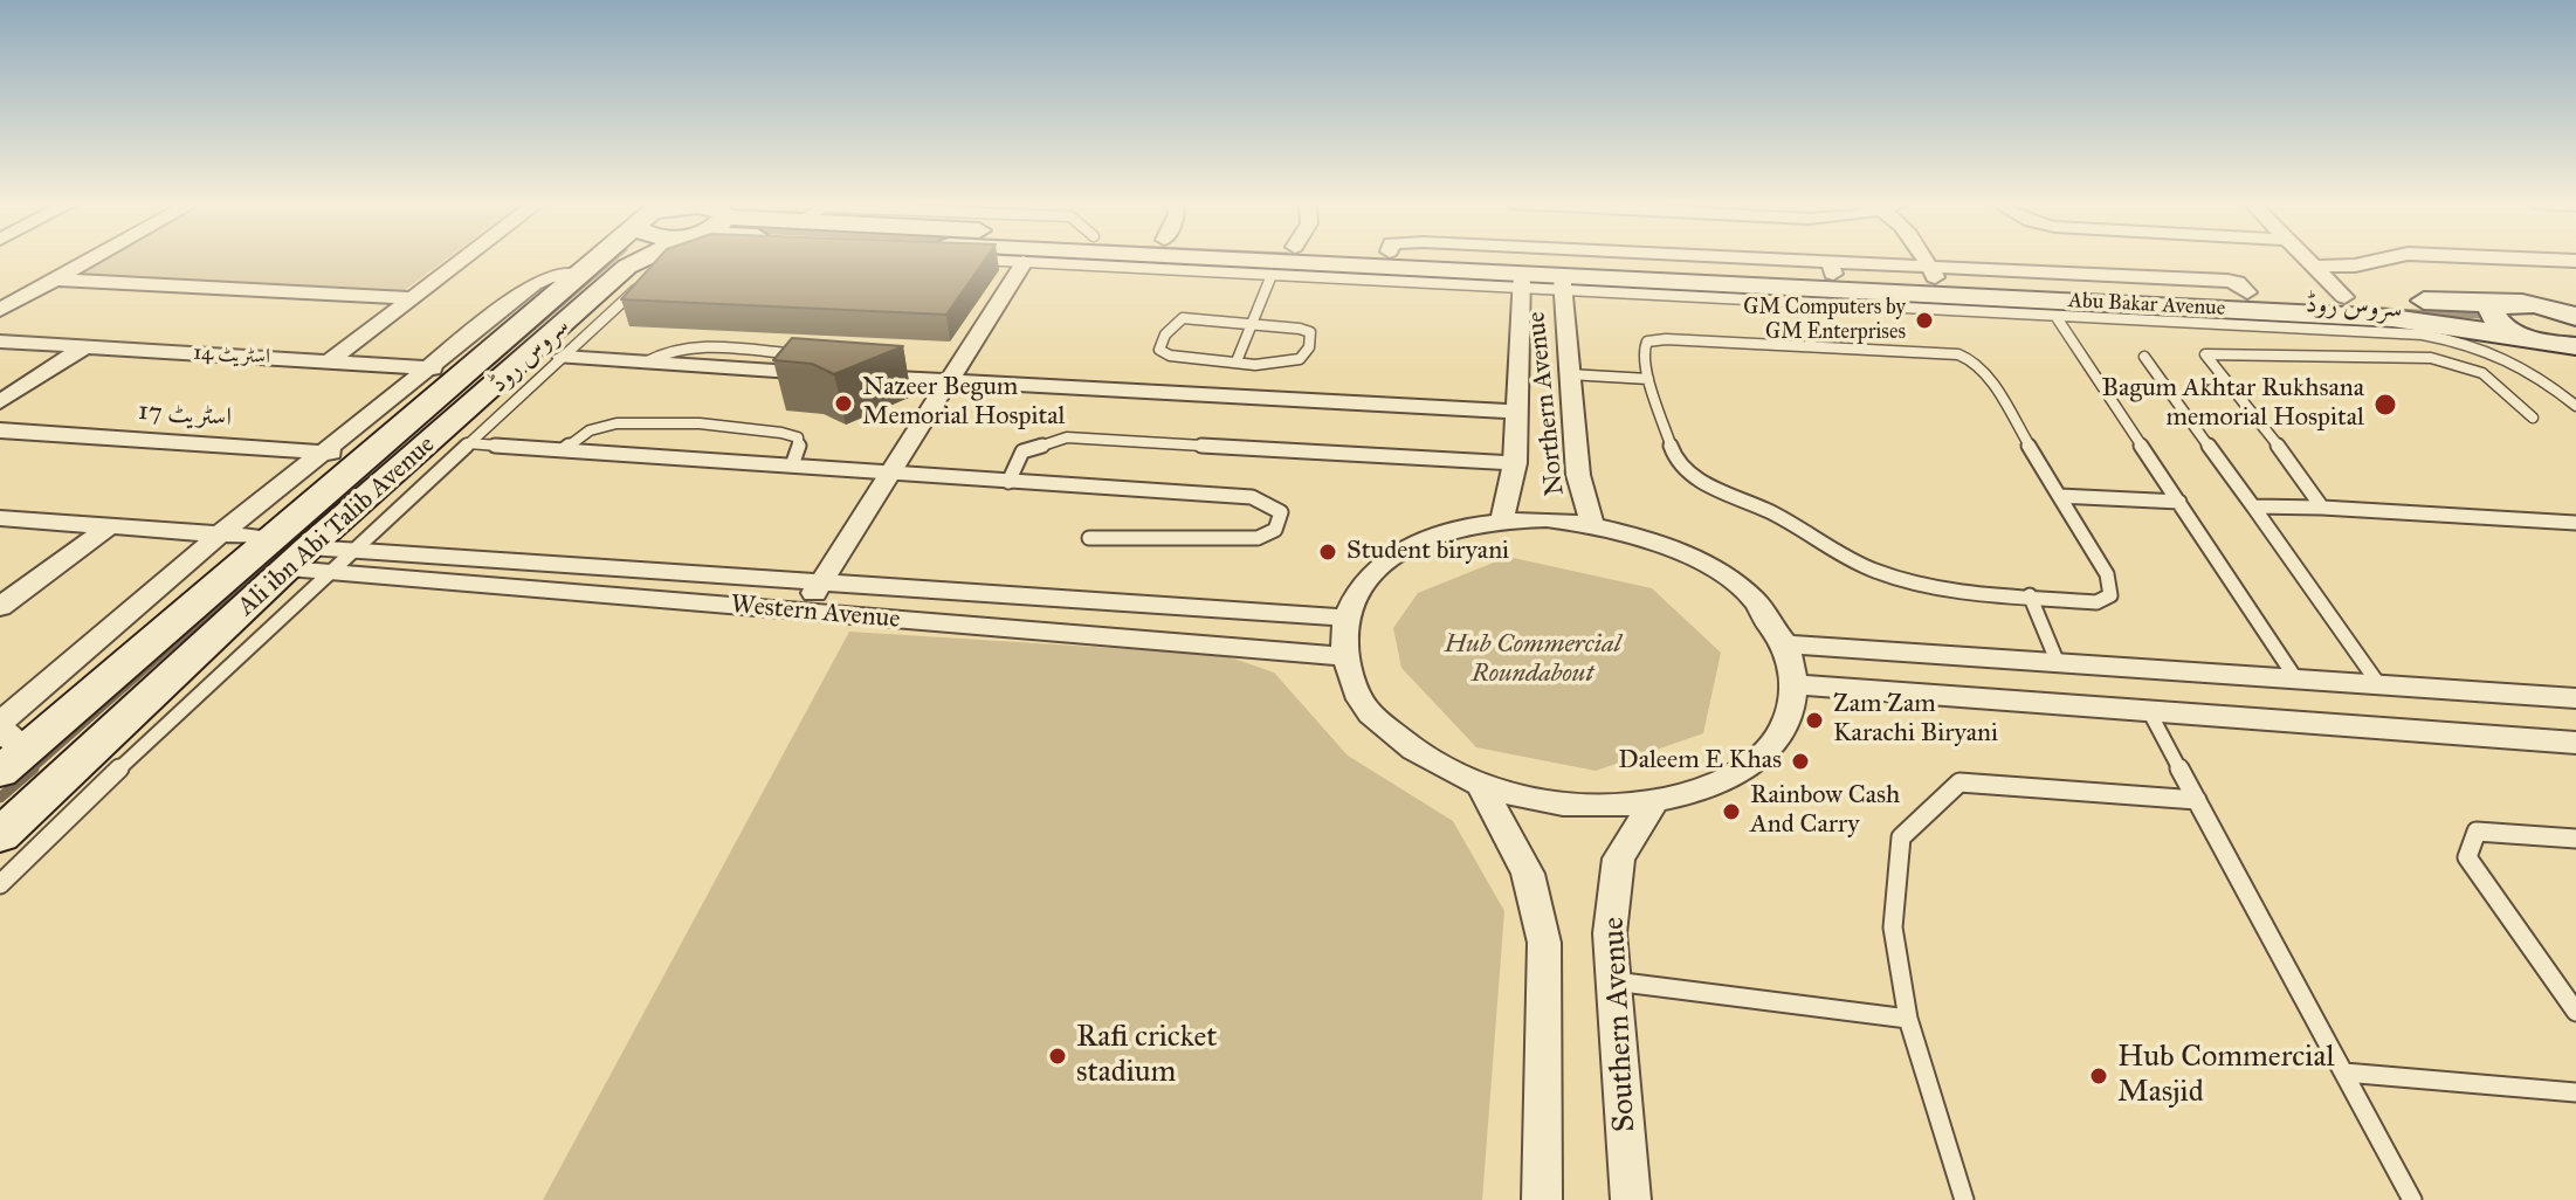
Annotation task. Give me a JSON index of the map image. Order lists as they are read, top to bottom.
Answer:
{
  "streets": {
    "main road": ["Abu Bakar Avenue", "Ali ibn Abi Talib Avenue"],
    "street": [
      "اسٹریٹ 14",
      "Northern Avenue",
      "اسٹریٹ 17",
      "Western Avenue",
      "Southern Avenue"
    ],
    "lane": ["سروس روڈ"]
  },
  "crossings": [
    ["Abu Bakar Avenue", "سروس روڈ"],
    ["Abu Bakar Avenue", "Northern Avenue"],
    ["سروس روڈ", "Northern Avenue"],
    ["سروس روڈ", "Western Avenue"],
    ["اسٹریٹ 14", "Ali ibn Abi Talib Avenue"],
    ["اسٹریٹ 17", "Ali ibn Abi Talib Avenue"],
    ["Ali ibn Abi Talib Avenue", "Western Avenue"]
  ],
  "parks": ["Hub Commercial Roundabout"],
  "places": [
    "GM Computers by GM Enterprises",
    "Nazeer Begum Memorial Hospital",
    "Bagum Akhtar Rukhsana memorial Hospital",
    "Student biryani",
    "Zam Zam Karachi Biryani",
    "Daleem E Khas",
    "Rainbow Cash And Carry",
    "Rafi cricket stadium",
    "Hub Commercial Masjid"
  ]
}
